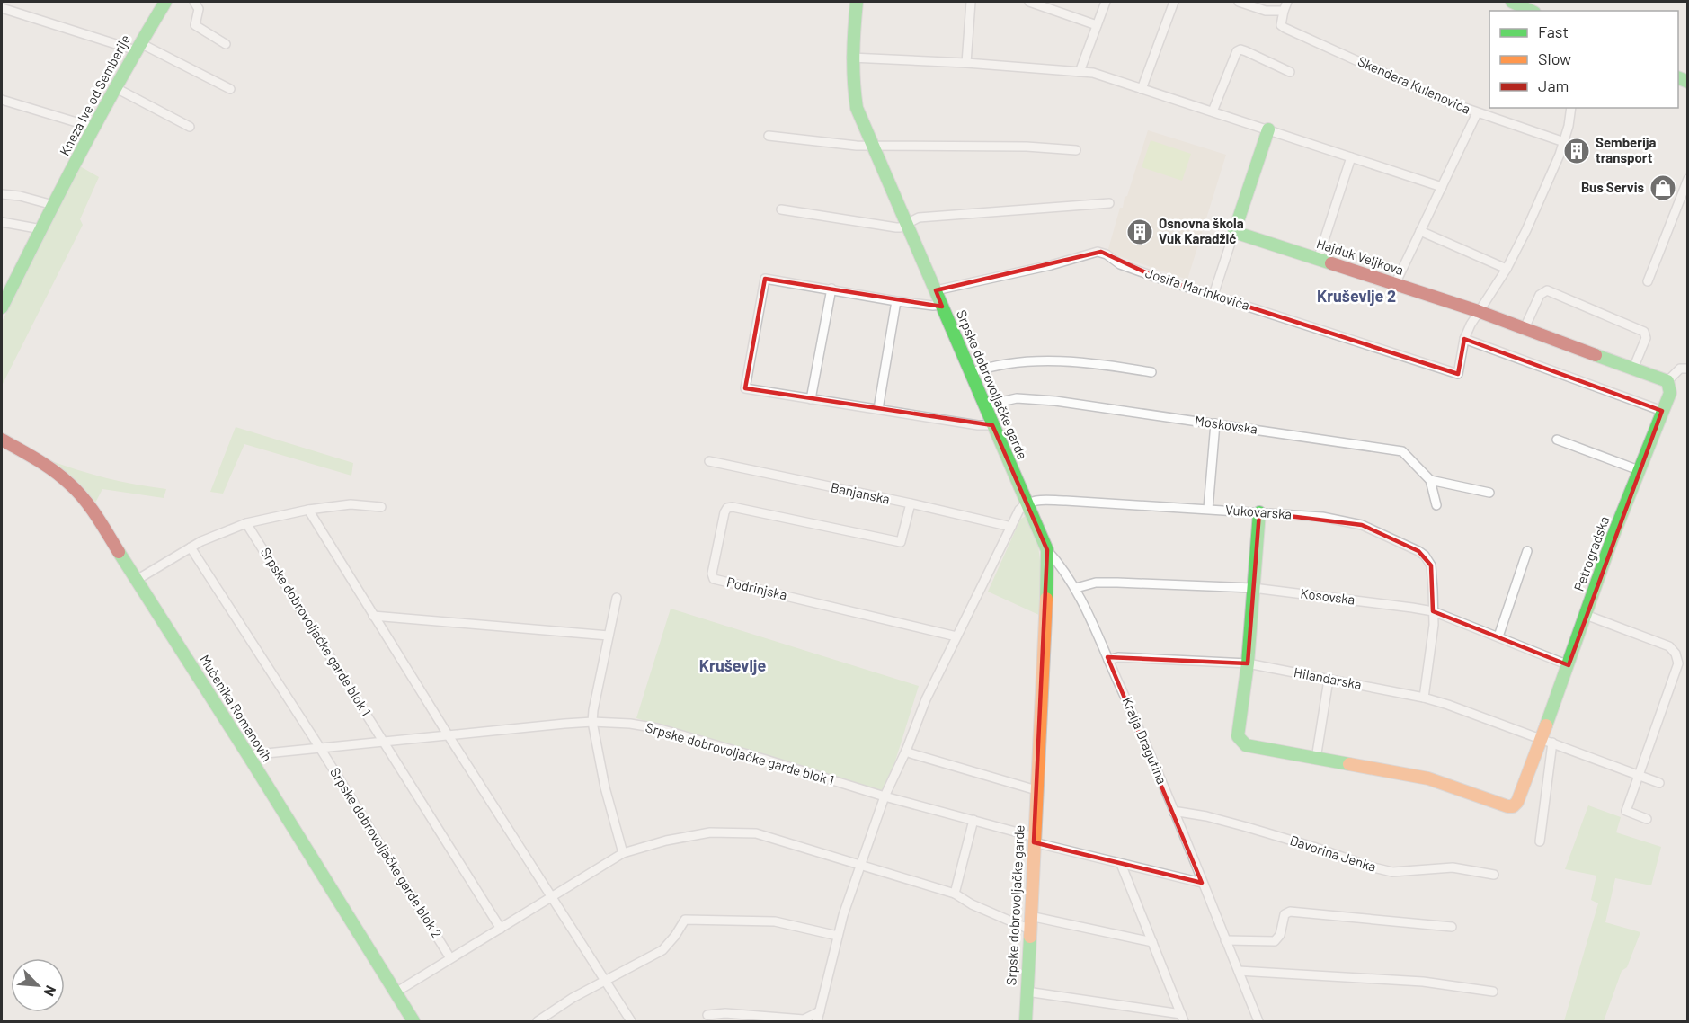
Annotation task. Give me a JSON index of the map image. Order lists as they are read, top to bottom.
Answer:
{
  "streets": {
    "street": [
      "Skendera Kulenovića",
      "Kneza Ive od Semberije",
      "Hajduk Veljkova",
      "Josifa Marinkovića",
      "Srpske dobrovoljačke garde",
      "Moskovska",
      "Banjanska",
      "Vukovarska",
      "Petrogradska",
      "Podrinjska",
      "Kosovska",
      "Srpske dobrovoljačke garde blok 1",
      "Hilandarska",
      "Mučenika Romanovih",
      "Kralja Dragutina",
      "Srpske dobrovoljačke garde blok 2",
      "Davorina Jenka"
    ]
  },
  "crossings": [
    ["Josifa Marinkovića", "Srpske dobrovoljačke garde"],
    ["Srpske dobrovoljačke garde", "Moskovska"],
    ["Srpske dobrovoljačke garde", "Vukovarska"],
    ["Srpske dobrovoljačke garde", "Srpske dobrovoljačke garde blok 1"],
    ["Srpske dobrovoljačke garde", "Kralja Dragutina"],
    ["Banjanska", "Podrinjska"],
    ["Vukovarska", "Kosovska"],
    ["Vukovarska", "Hilandarska"],
    ["Petrogradska", "Kosovska"],
    ["Petrogradska", "Hilandarska"],
    ["Kosovska", "Kralja Dragutina"],
    ["Srpske dobrovoljačke garde blok 1", "Mučenika Romanovih"],
    ["Srpske dobrovoljačke garde blok 1", "Kralja Dragutina"],
    ["Srpske dobrovoljačke garde blok 1", "Srpske dobrovoljačke garde blok 2"],
    ["Hilandarska", "Kralja Dragutina"],
    ["Kralja Dragutina", "Davorina Jenka"]
  ],
  "districts": ["Kruševlje 2", "Kruševlje"],
  "places": {
    "building": ["Semberija transport", "Osnovna škola Vuk Karadžić"],
    "shop": ["Bus Servis"]
  },
  "legend": ["Fast", "Slow", "Jam"],
  "north": "bottom right"
}
